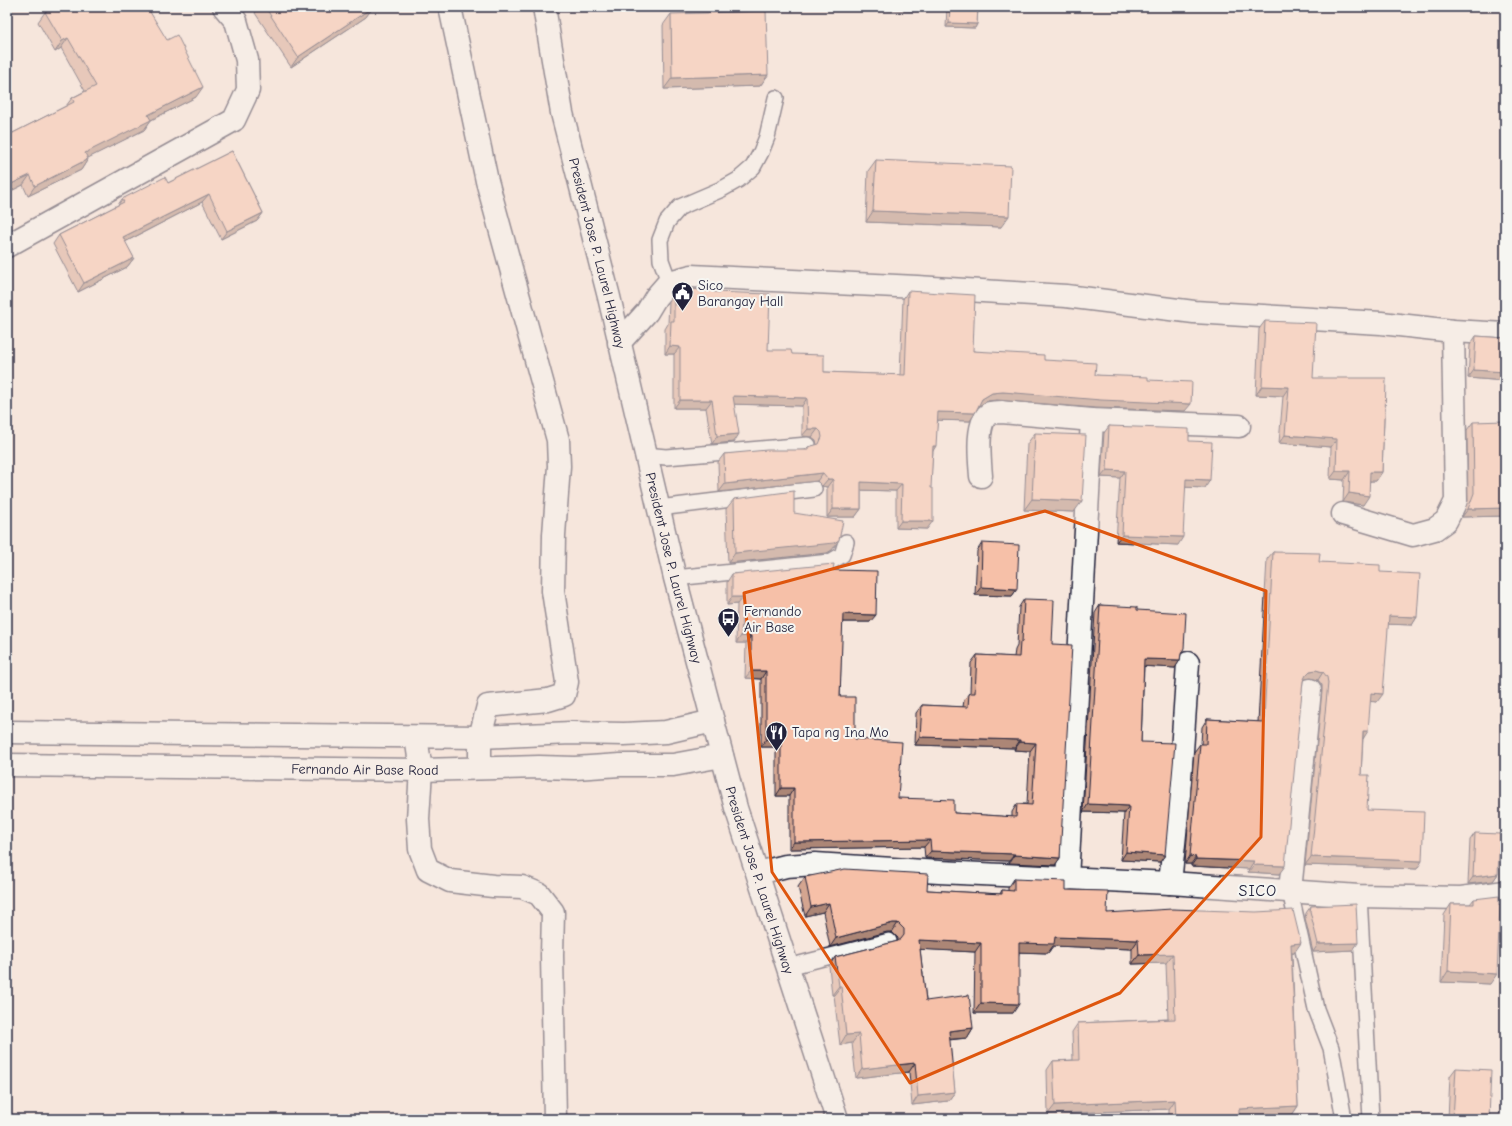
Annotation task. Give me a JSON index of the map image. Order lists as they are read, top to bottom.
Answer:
{
  "streets": {
    "main road": ["President Jose P. Laurel Highway", "Fernando Air Base Road"]
  },
  "crossings": [
    ["President Jose P. Laurel Highway", "Fernando Air Base Road"]
  ],
  "districts": ["SICO"],
  "places": {
    "public building": ["Sico Barangay Hall"],
    "bus stop": ["Fernando Air Base"],
    "restaurant": ["Tapa ng Ina Mo"]
  }
}
